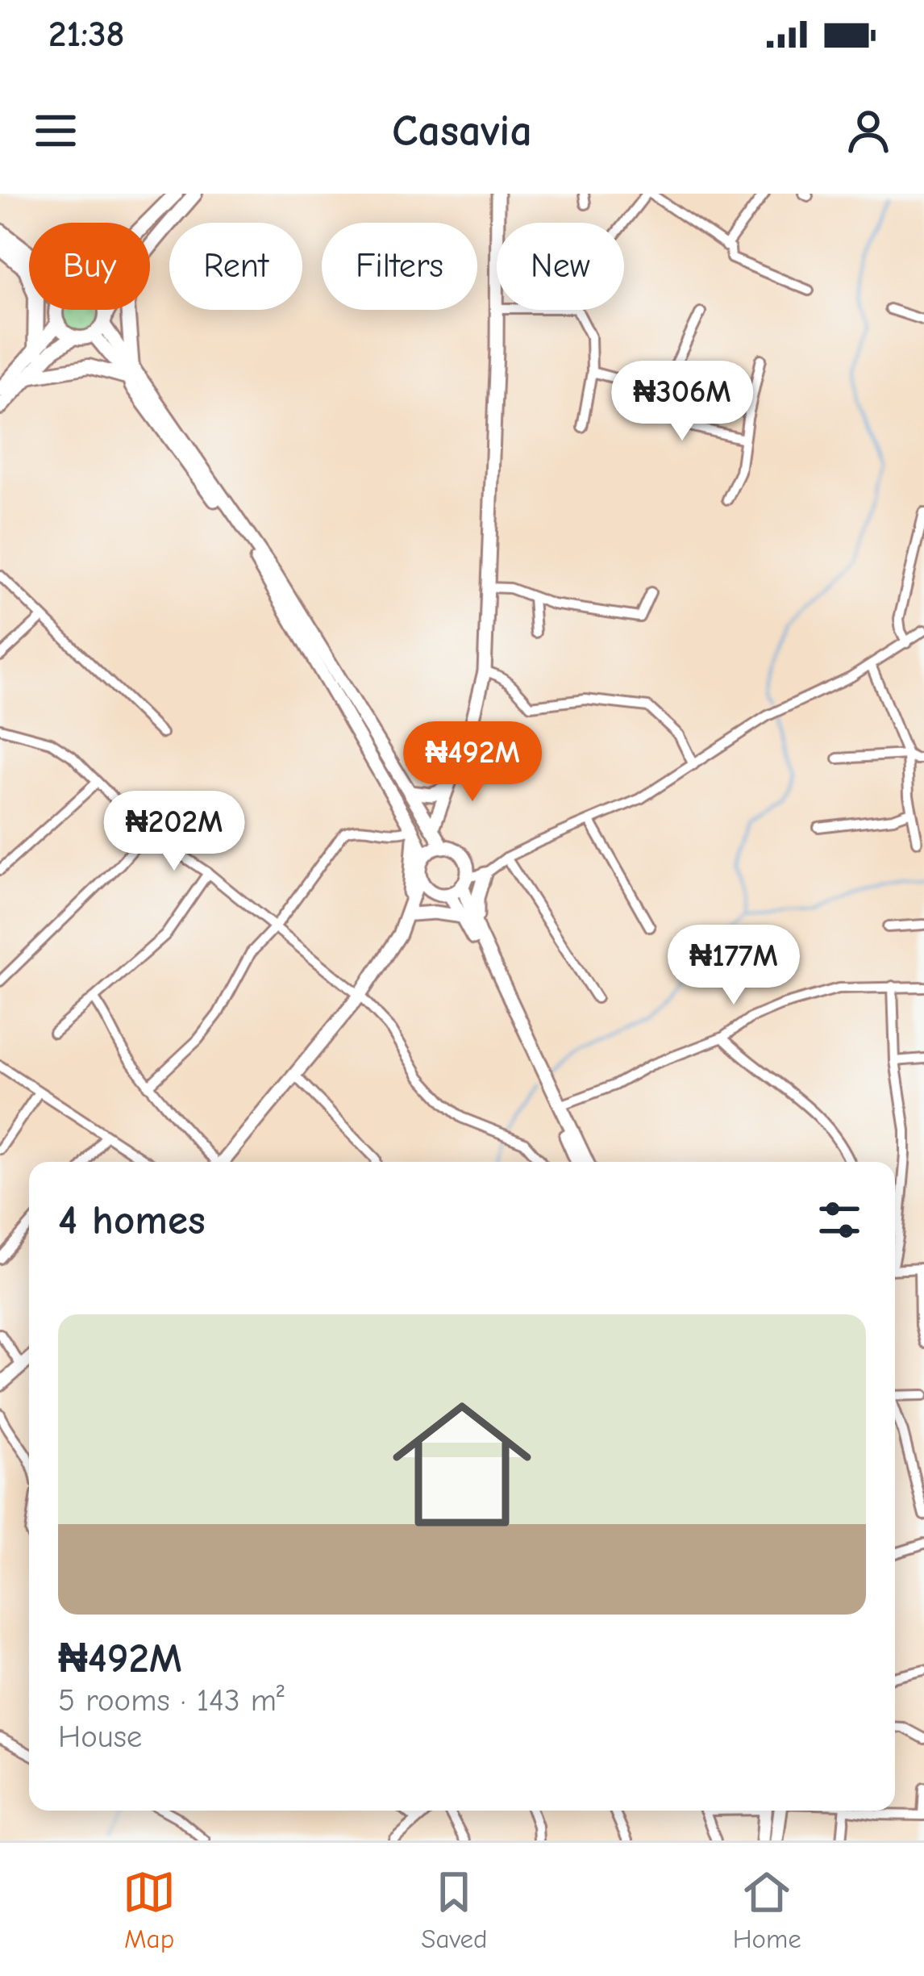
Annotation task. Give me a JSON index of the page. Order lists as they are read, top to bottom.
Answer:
{
  "page": {
    "status": "21:38",
    "header": "Casavia",
    "chip": [
      "Buy",
      "Rent",
      "Filters",
      "New"
    ],
    "price": [
      "₦306M",
      "₦492M",
      "₦202M",
      "₦177M"
    ],
    "heading": "4 homes",
    "list": [
      {
        "name": "₦492M",
        "note": "5 rooms · 143 m² · House"
      }
    ],
    "tabs": ["Map", "Saved", "Home"]
  }
}
